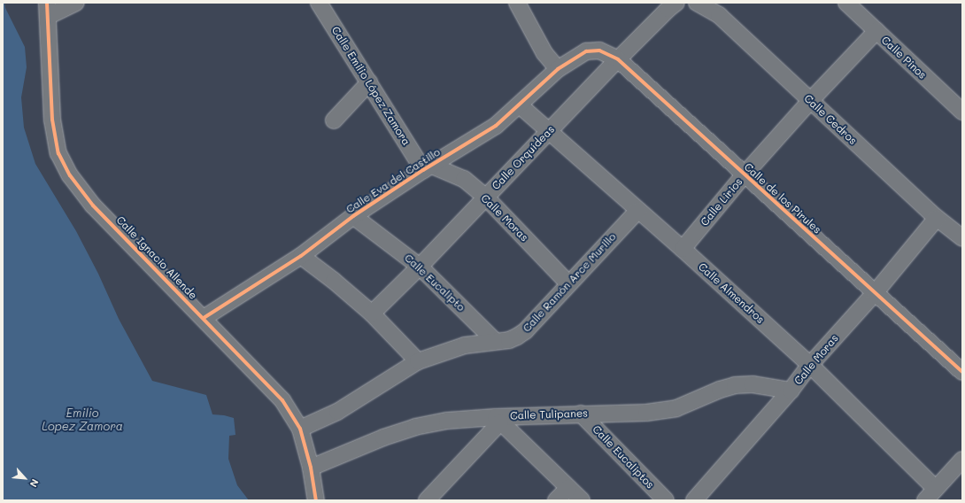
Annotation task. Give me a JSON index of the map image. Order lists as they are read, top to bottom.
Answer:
{
  "streets": {
    "street": [
      "Calle Pinos",
      "Calle Emilio López Zamora",
      "Calle Cedros",
      "Calle Orquídeas",
      "Calle Eva del Castillo",
      "Calle de los Pirules",
      "Calle Lirios",
      "Calle Moras",
      "Calle Ignacio Allende",
      "Calle Eucalipto",
      "Calle Ramón Arce Murillo",
      "Calle Almendros",
      "Calle Tulipanes",
      "Calle Eucaliptos"
    ]
  },
  "crossings": [
    ["Calle Pinos", "Calle Lirios"],
    ["Calle Emilio López Zamora", "Calle Eva del Castillo"],
    ["Calle Emilio López Zamora", "Calle Moras"],
    ["Calle Cedros", "Calle Lirios"],
    ["Calle Cedros", "Calle Moras"],
    ["Calle Orquídeas", "Calle de los Pirules"],
    ["Calle Orquídeas", "Calle Moras"],
    ["Calle Orquídeas", "Calle Eucalipto"],
    ["Calle Orquídeas", "Calle Almendros"],
    ["Calle Eva del Castillo", "Calle de los Pirules"],
    ["Calle Eva del Castillo", "Calle Moras"],
    ["Calle Eva del Castillo", "Calle Ignacio Allende"],
    ["Calle Eva del Castillo", "Calle Eucalipto"],
    ["Calle Eva del Castillo", "Calle Almendros"],
    ["Calle de los Pirules", "Calle Lirios"],
    ["Calle de los Pirules", "Calle Moras"],
    ["Calle Lirios", "Calle Almendros"],
    ["Calle Moras", "Calle Ramón Arce Murillo"],
    ["Calle Moras", "Calle Almendros"],
    ["Calle Moras", "Calle Tulipanes"],
    ["Calle Ignacio Allende", "Calle Ramón Arce Murillo"],
    ["Calle Ignacio Allende", "Calle Tulipanes"],
    ["Calle Eucalipto", "Calle Ramón Arce Murillo"],
    ["Calle Ramón Arce Murillo", "Calle Almendros"],
    ["Calle Tulipanes", "Calle Eucaliptos"]
  ],
  "water": ["Emilio Lopez Zamora"],
  "north": "bottom right"
}
